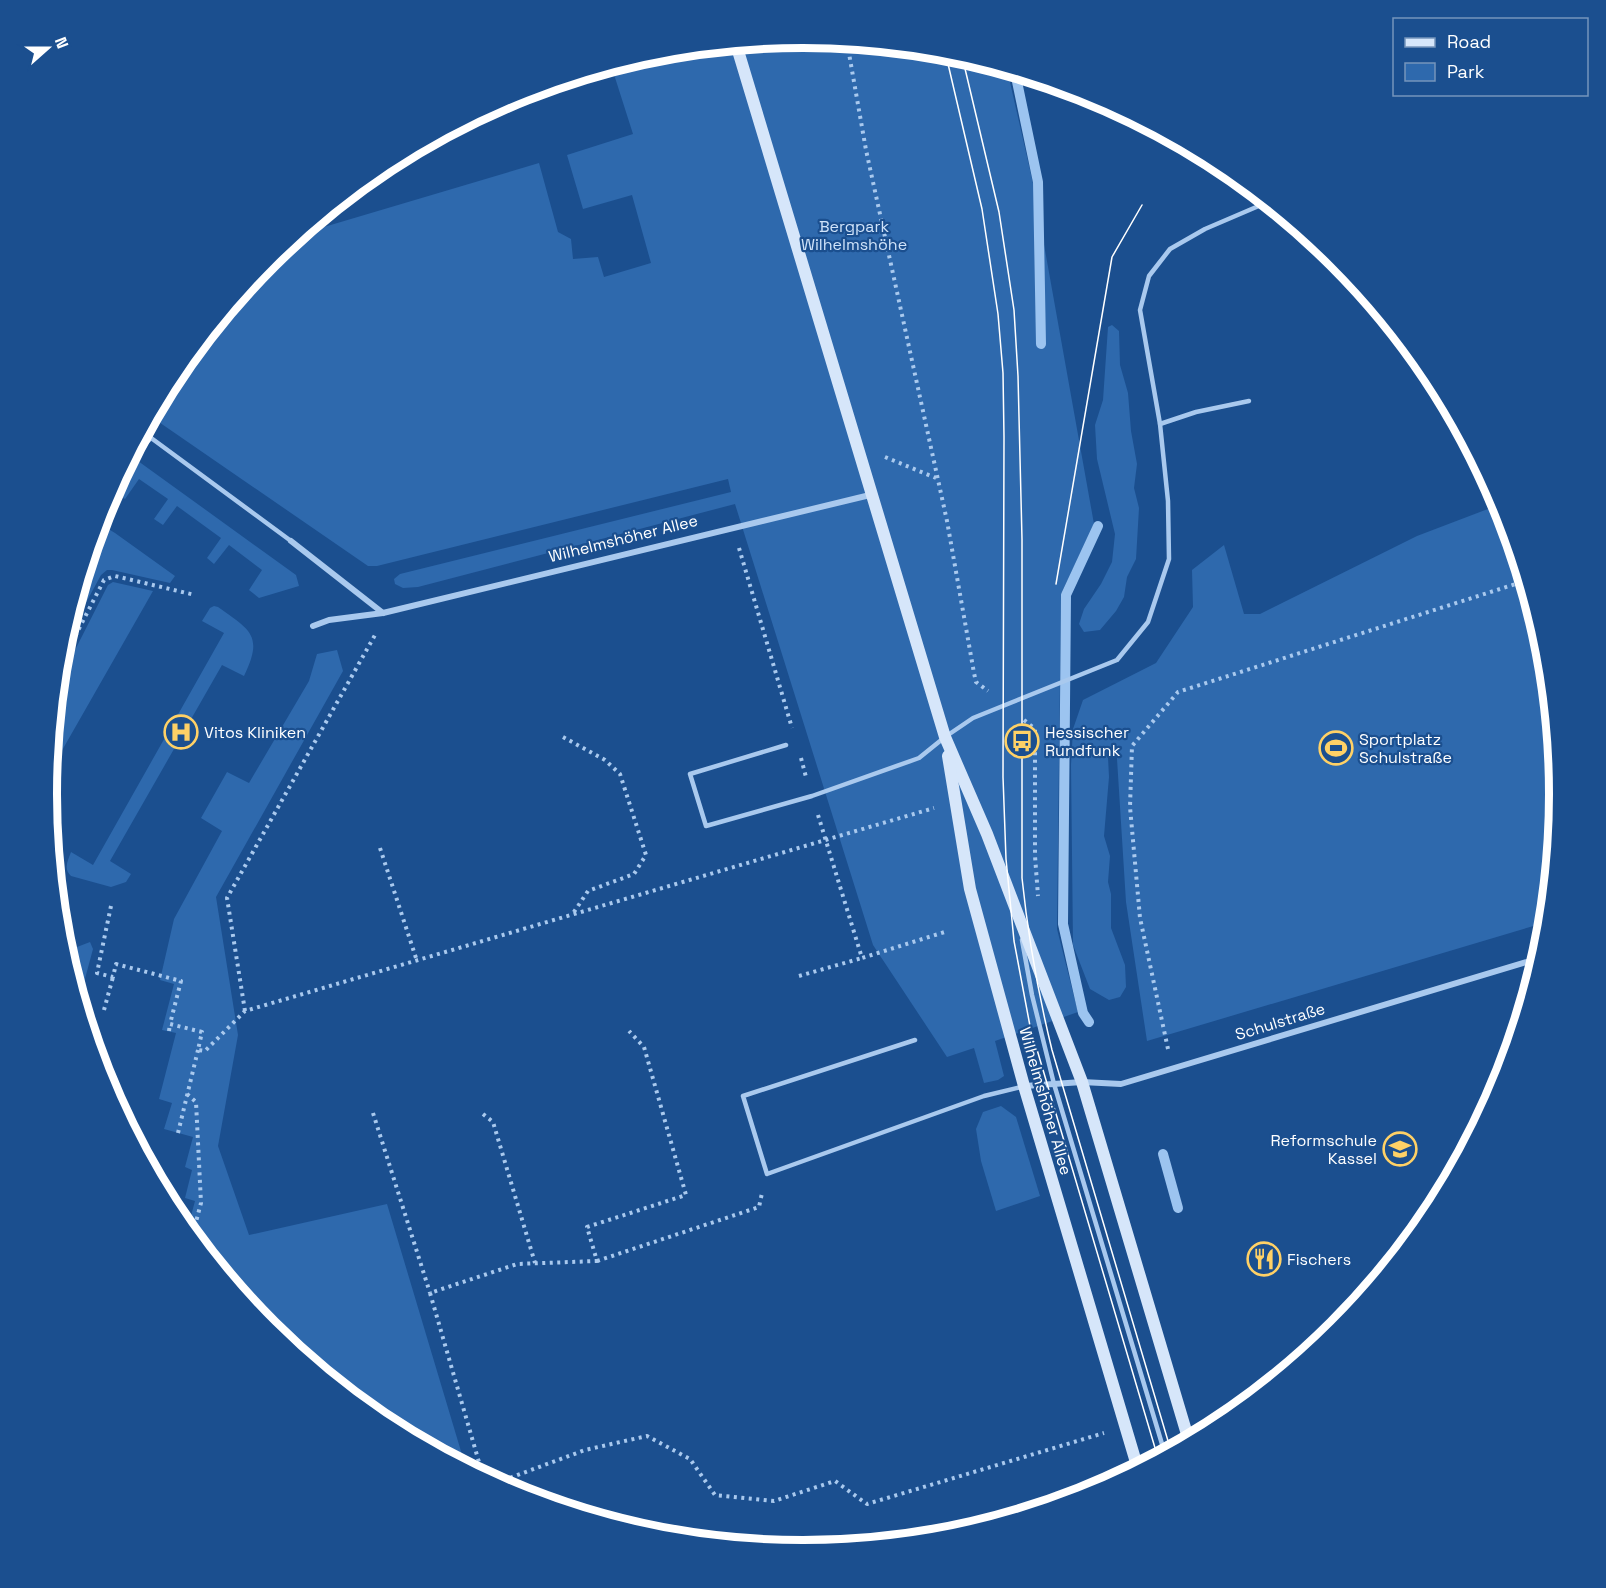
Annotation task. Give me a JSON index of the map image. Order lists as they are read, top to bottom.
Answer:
{
  "streets": {
    "main road": ["Wilhelmshöher Allee"],
    "street": ["Schulstraße"]
  },
  "crossings": [
    ["Wilhelmshöher Allee", "Schulstraße"]
  ],
  "parks": ["Bergpark Wilhelmshöhe"],
  "places": {
    "hospital": ["Vitos Kliniken"],
    "bus stop": ["Hessischer Rundfunk"],
    "sports": ["Sportplatz Schulstraße"],
    "school or university": ["Reformschule Kassel"],
    "restaurant": ["Fischers"]
  },
  "legend": ["Road", "Park"],
  "north": "right"
}
